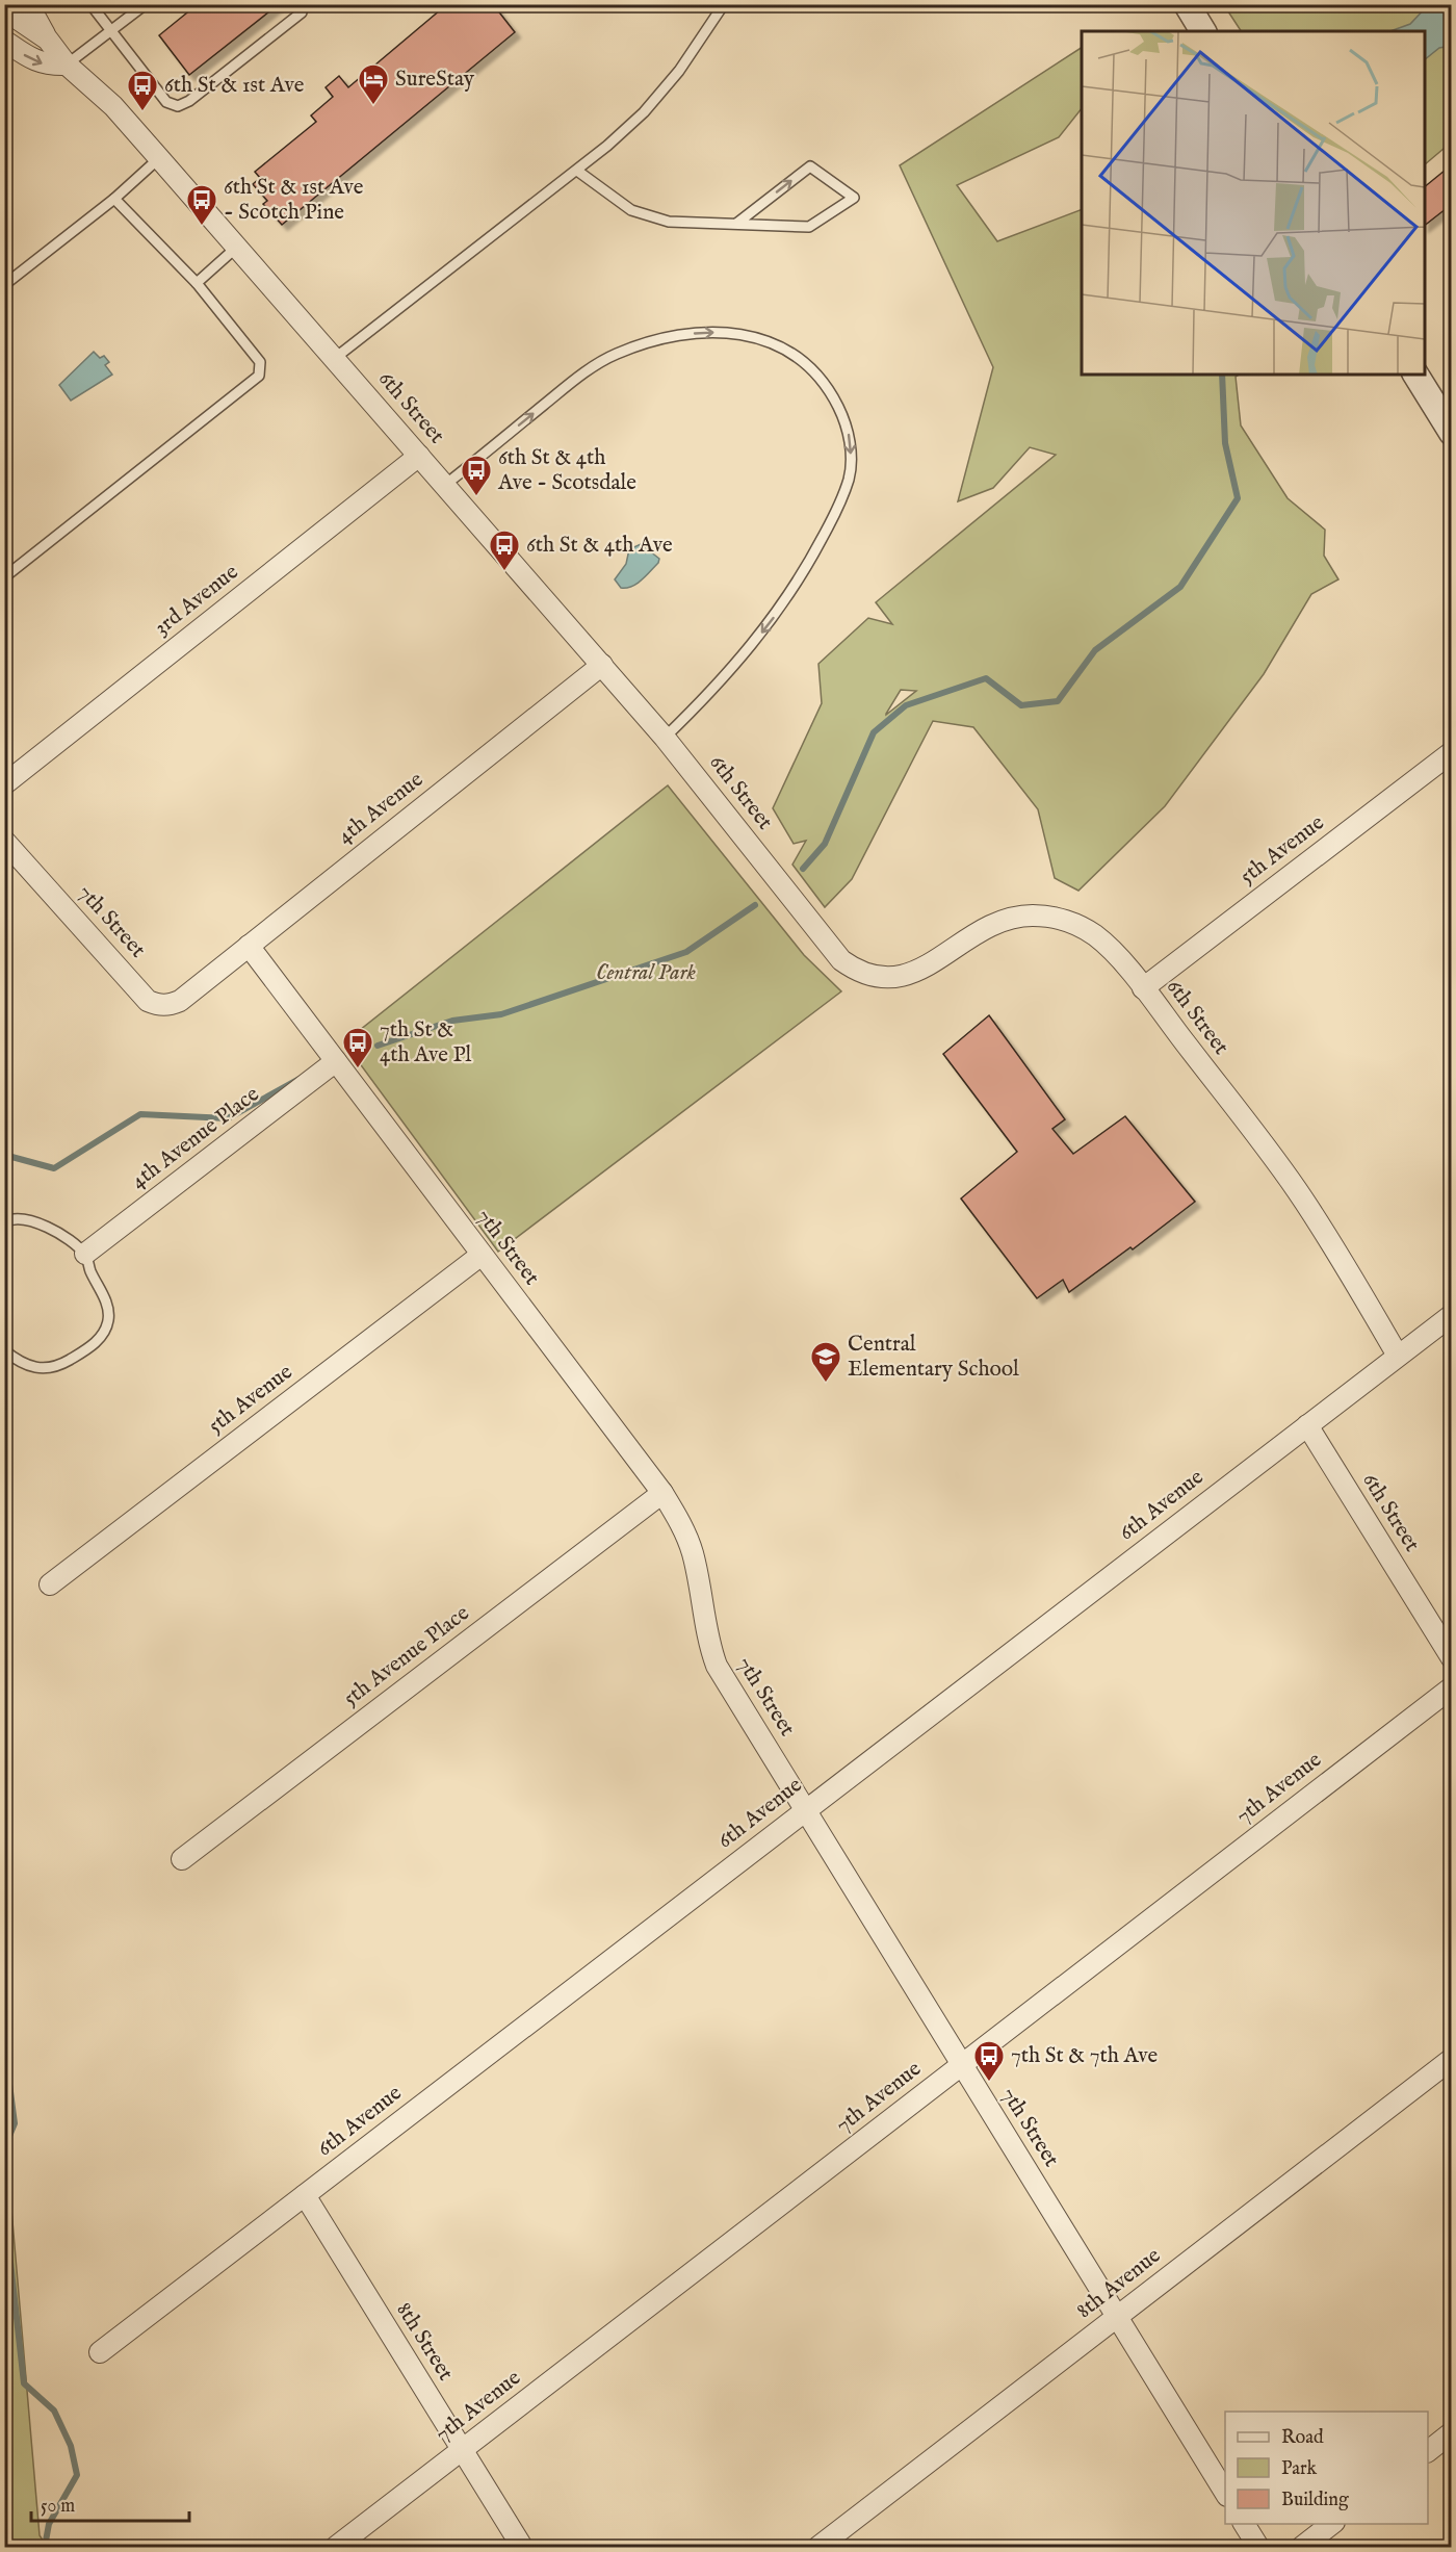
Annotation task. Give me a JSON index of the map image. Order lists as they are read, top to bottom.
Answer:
{
  "streets": {
    "street": [
      "6th Street",
      "3rd Avenue",
      "4th Avenue",
      "5th Avenue",
      "7th Street",
      "4th Avenue Place",
      "6th Avenue",
      "5th Avenue Place",
      "7th Avenue",
      "8th Avenue",
      "8th Street"
    ]
  },
  "crossings": [
    ["6th Street", "3rd Avenue"],
    ["6th Street", "4th Avenue"],
    ["6th Street", "5th Avenue"],
    ["6th Street", "6th Avenue"],
    ["4th Avenue", "7th Street"],
    ["5th Avenue", "7th Street"],
    ["7th Street", "4th Avenue Place"],
    ["7th Street", "6th Avenue"],
    ["7th Street", "5th Avenue Place"],
    ["7th Street", "7th Avenue"],
    ["7th Street", "8th Avenue"],
    ["6th Avenue", "8th Street"],
    ["7th Avenue", "8th Street"]
  ],
  "parks": ["Central Park"],
  "places": {
    "hotel": ["SureStay"],
    "bus stop": [
      "6th St & 1st Ave",
      "6th St & 1st Ave - Scotch Pine",
      "6th St & 4th Ave - Scotsdale",
      "6th St & 4th Ave",
      "7th St & 4th Ave Pl",
      "7th St & 7th Ave"
    ],
    "school or university": ["Central Elementary School"]
  },
  "legend": ["Road", "Park", "Building"],
  "scale_bar": "50 m"
}
